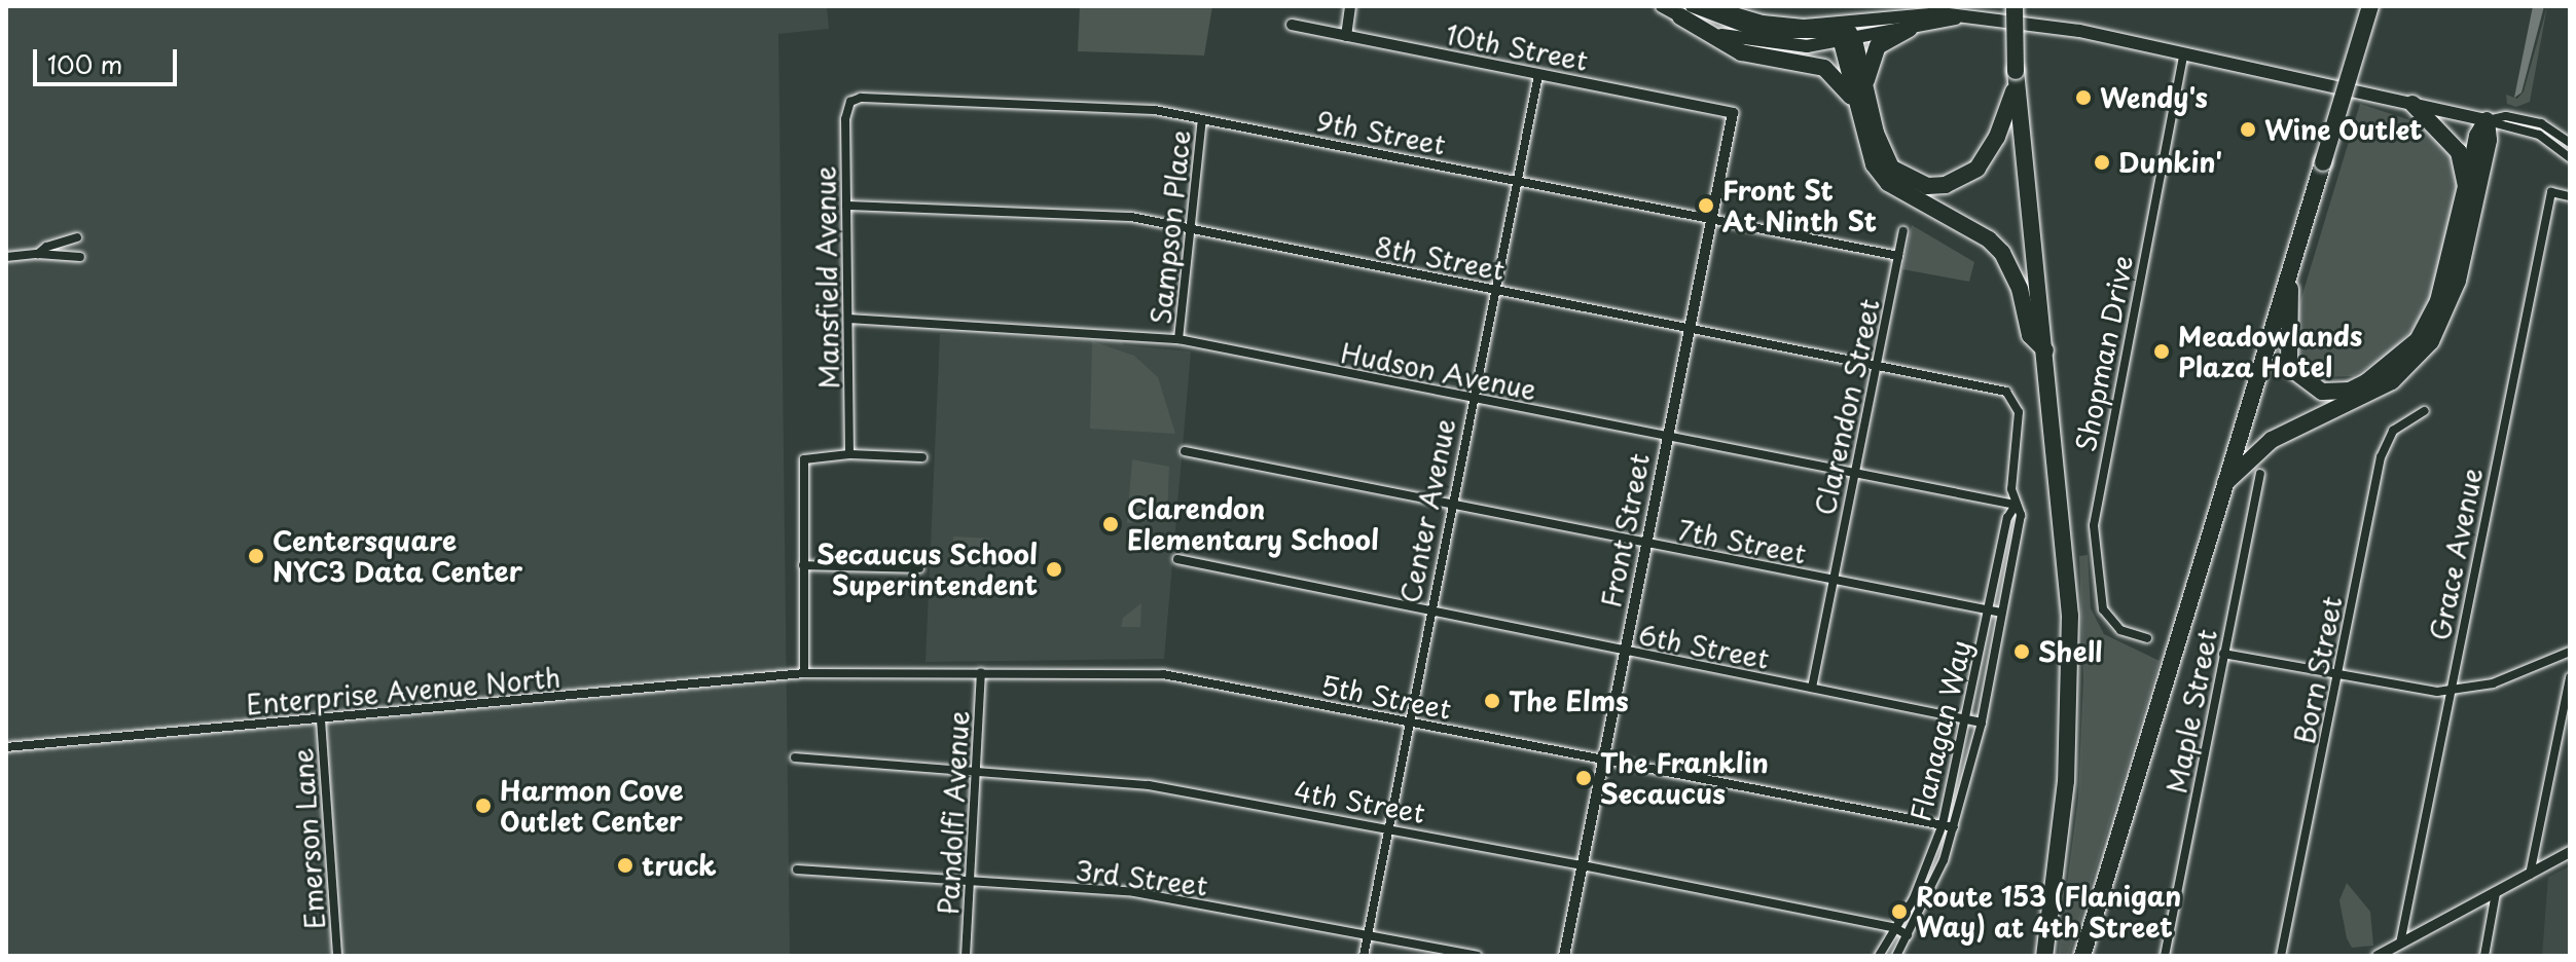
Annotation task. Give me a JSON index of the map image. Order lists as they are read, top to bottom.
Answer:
{
  "streets": {
    "street": [
      "10th Street",
      "9th Street",
      "Sampson Place",
      "8th Street",
      "Mansfield Avenue",
      "Shopman Drive",
      "Hudson Avenue",
      "Clarendon Street",
      "Center Avenue",
      "Front Street",
      "7th Street",
      "Grace Avenue",
      "6th Street",
      "Born Street",
      "Enterprise Avenue North",
      "5th Street",
      "Maple Street",
      "Flanagan Way",
      "4th Street",
      "Pandolfi Avenue",
      "Emerson Lane",
      "3rd Street"
    ]
  },
  "crossings": [
    ["10th Street", "Center Avenue"],
    ["10th Street", "Front Street"],
    ["9th Street", "Sampson Place"],
    ["9th Street", "Mansfield Avenue"],
    ["9th Street", "Clarendon Street"],
    ["9th Street", "Center Avenue"],
    ["9th Street", "Front Street"],
    ["Sampson Place", "8th Street"],
    ["Sampson Place", "Hudson Avenue"],
    ["8th Street", "Mansfield Avenue"],
    ["8th Street", "Clarendon Street"],
    ["8th Street", "Center Avenue"],
    ["8th Street", "Front Street"],
    ["8th Street", "Flanagan Way"],
    ["Mansfield Avenue", "Hudson Avenue"],
    ["Hudson Avenue", "Clarendon Street"],
    ["Hudson Avenue", "Center Avenue"],
    ["Hudson Avenue", "Front Street"],
    ["Hudson Avenue", "Flanagan Way"],
    ["Clarendon Street", "7th Street"],
    ["Clarendon Street", "6th Street"],
    ["Center Avenue", "7th Street"],
    ["Center Avenue", "6th Street"],
    ["Center Avenue", "5th Street"],
    ["Center Avenue", "4th Street"],
    ["Center Avenue", "3rd Street"],
    ["Front Street", "7th Street"],
    ["Front Street", "6th Street"],
    ["Front Street", "5th Street"],
    ["Front Street", "4th Street"],
    ["7th Street", "Flanagan Way"],
    ["6th Street", "Flanagan Way"],
    ["Enterprise Avenue North", "5th Street"],
    ["Enterprise Avenue North", "Emerson Lane"],
    ["5th Street", "Flanagan Way"],
    ["5th Street", "Pandolfi Avenue"],
    ["Flanagan Way", "4th Street"],
    ["4th Street", "Pandolfi Avenue"],
    ["Pandolfi Avenue", "3rd Street"]
  ],
  "places": [
    "Wendy's",
    "Wine Outlet",
    "Dunkin'",
    "Front St At Ninth St",
    "Meadowlands Plaza Hotel",
    "Clarendon Elementary School",
    "Centersquare NYC3 Data Center",
    "Secaucus School Superintendent",
    "Shell",
    "The Elms",
    "The Franklin Secaucus",
    "Harmon Cove Outlet Center",
    "truck",
    "Route 153 (Flanigan Way) at 4th Street"
  ],
  "scale_bar": "100 m"
}
